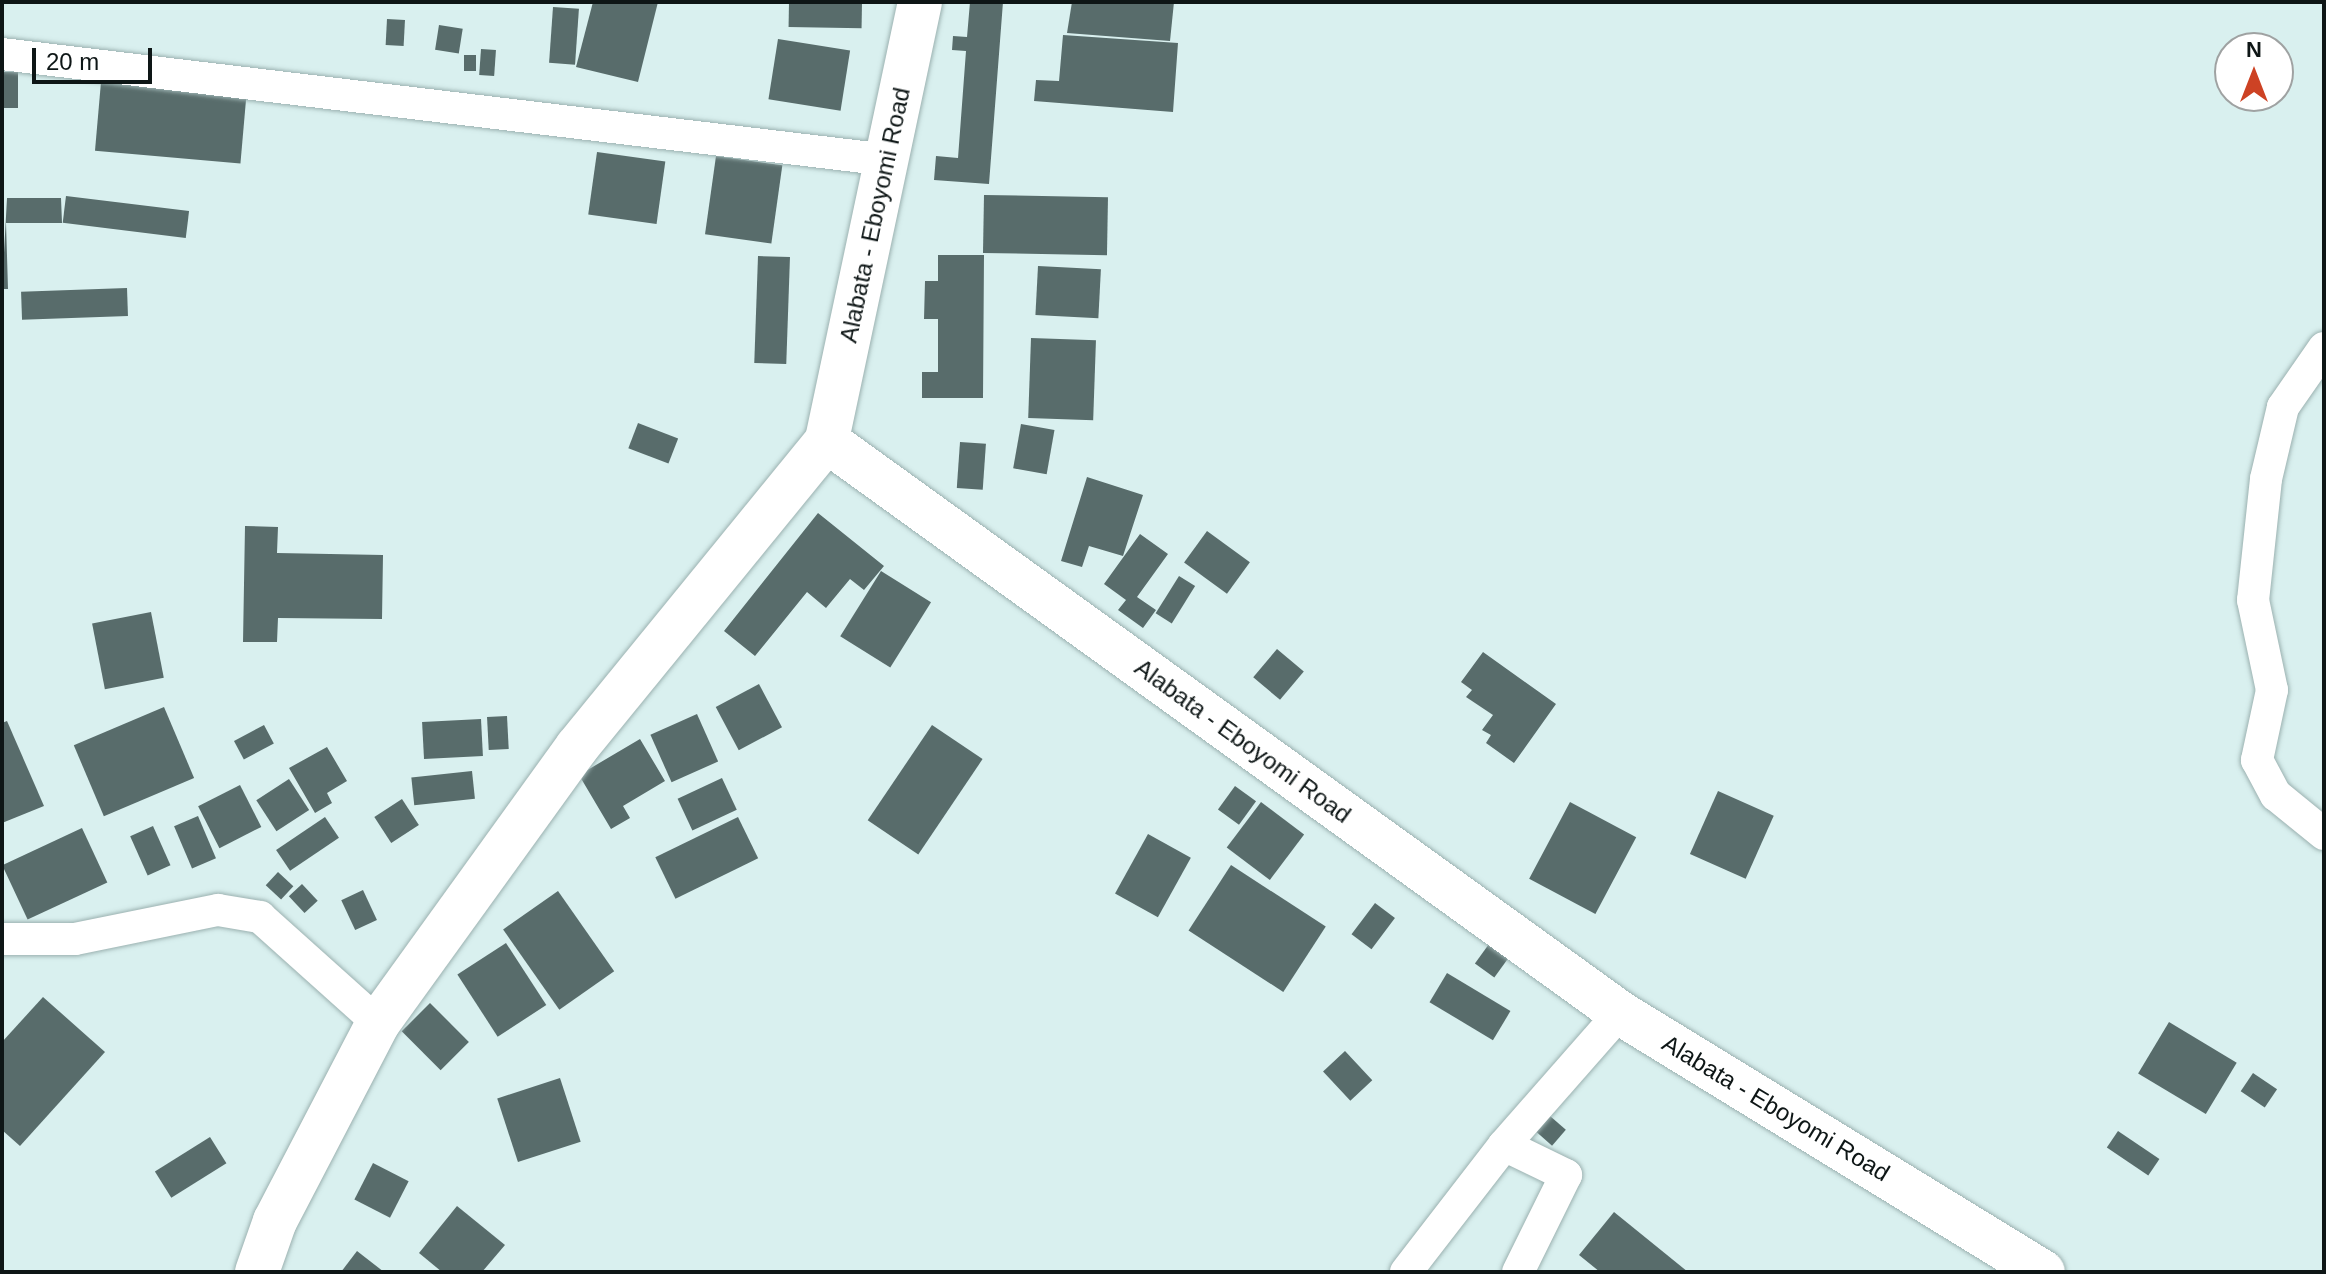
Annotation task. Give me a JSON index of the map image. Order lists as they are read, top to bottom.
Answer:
{
  "streets": {
    "main road": ["Alabata - Eboyomi Road"]
  },
  "scale_bar": "20 m",
  "north": "top"
}
